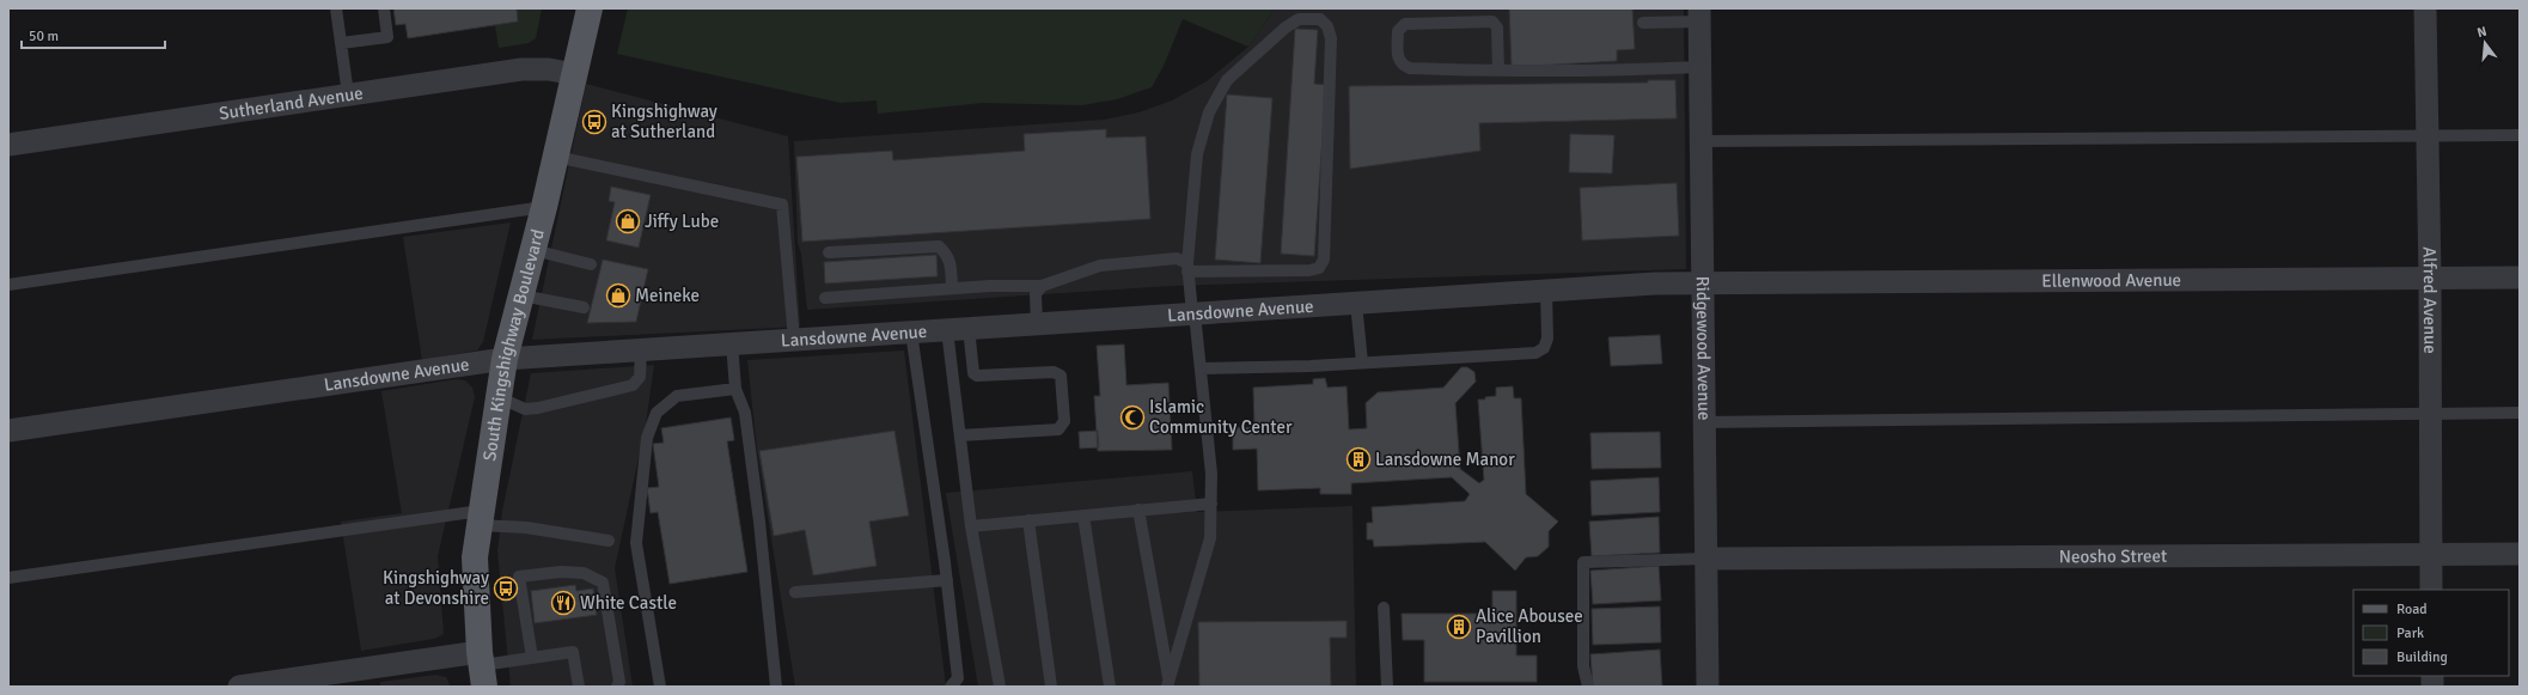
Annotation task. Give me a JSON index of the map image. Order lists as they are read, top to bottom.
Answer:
{
  "streets": {
    "main road": ["South Kingshighway Boulevard"],
    "street": [
      "Sutherland Avenue",
      "Ellenwood Avenue",
      "Alfred Avenue",
      "Lansdowne Avenue",
      "Ridgewood Avenue",
      "Neosho Street"
    ]
  },
  "crossings": [
    ["Sutherland Avenue", "South Kingshighway Boulevard"],
    ["Ellenwood Avenue", "Alfred Avenue"],
    ["Ellenwood Avenue", "Lansdowne Avenue"],
    ["Ellenwood Avenue", "Ridgewood Avenue"],
    ["Alfred Avenue", "Neosho Street"],
    ["Lansdowne Avenue", "South Kingshighway Boulevard"],
    ["Lansdowne Avenue", "Ridgewood Avenue"],
    ["Ridgewood Avenue", "Neosho Street"]
  ],
  "places": {
    "bus stop": ["Kingshighway at Sutherland", "Kingshighway at Devonshire"],
    "shop": ["Jiffy Lube", "Meineke"],
    "mosque": ["Islamic Community Center"],
    "building": ["Lansdowne Manor", "Alice Abousee Pavillion"],
    "restaurant": ["White Castle"]
  },
  "legend": ["Road", "Park", "Building"],
  "scale_bar": "50 m",
  "north": "top"
}
